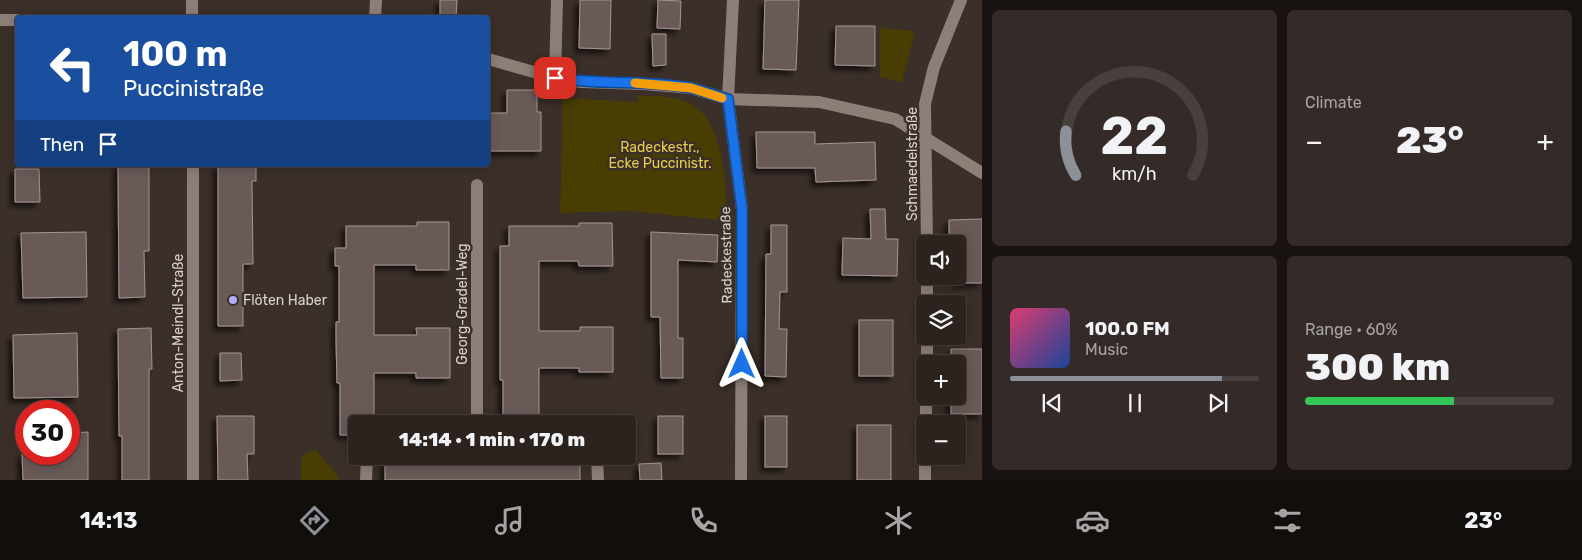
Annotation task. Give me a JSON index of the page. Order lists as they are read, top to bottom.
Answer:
{
  "streets": {
    "street": [
      "Schmaedelstraße",
      "Radeckestraße",
      "Georg-Gradel-Weg",
      "Anton-Meindl-Straße"
    ]
  },
  "parks": ["Radeckestr., Ecke Puccinistr."],
  "places": ["Flöten Haber"],
  "page": {
    "tile": [
      "Climate",
      ["Range · 60%", "300 km"]
    ],
    "turn": ["100 m", "Puccinistraße"],
    "then": "Then",
    "heat": ["−", "23°", "+"],
    "map_buttons": ["+", "−"],
    "song": ["100.0 FM", "Music"],
    "limit": "30",
    "trip": "14:14 · 1 min · 170 m",
    "tabs": ["14:13", "23°"],
    "gauge": ["22", "km/h"]
  }
}
